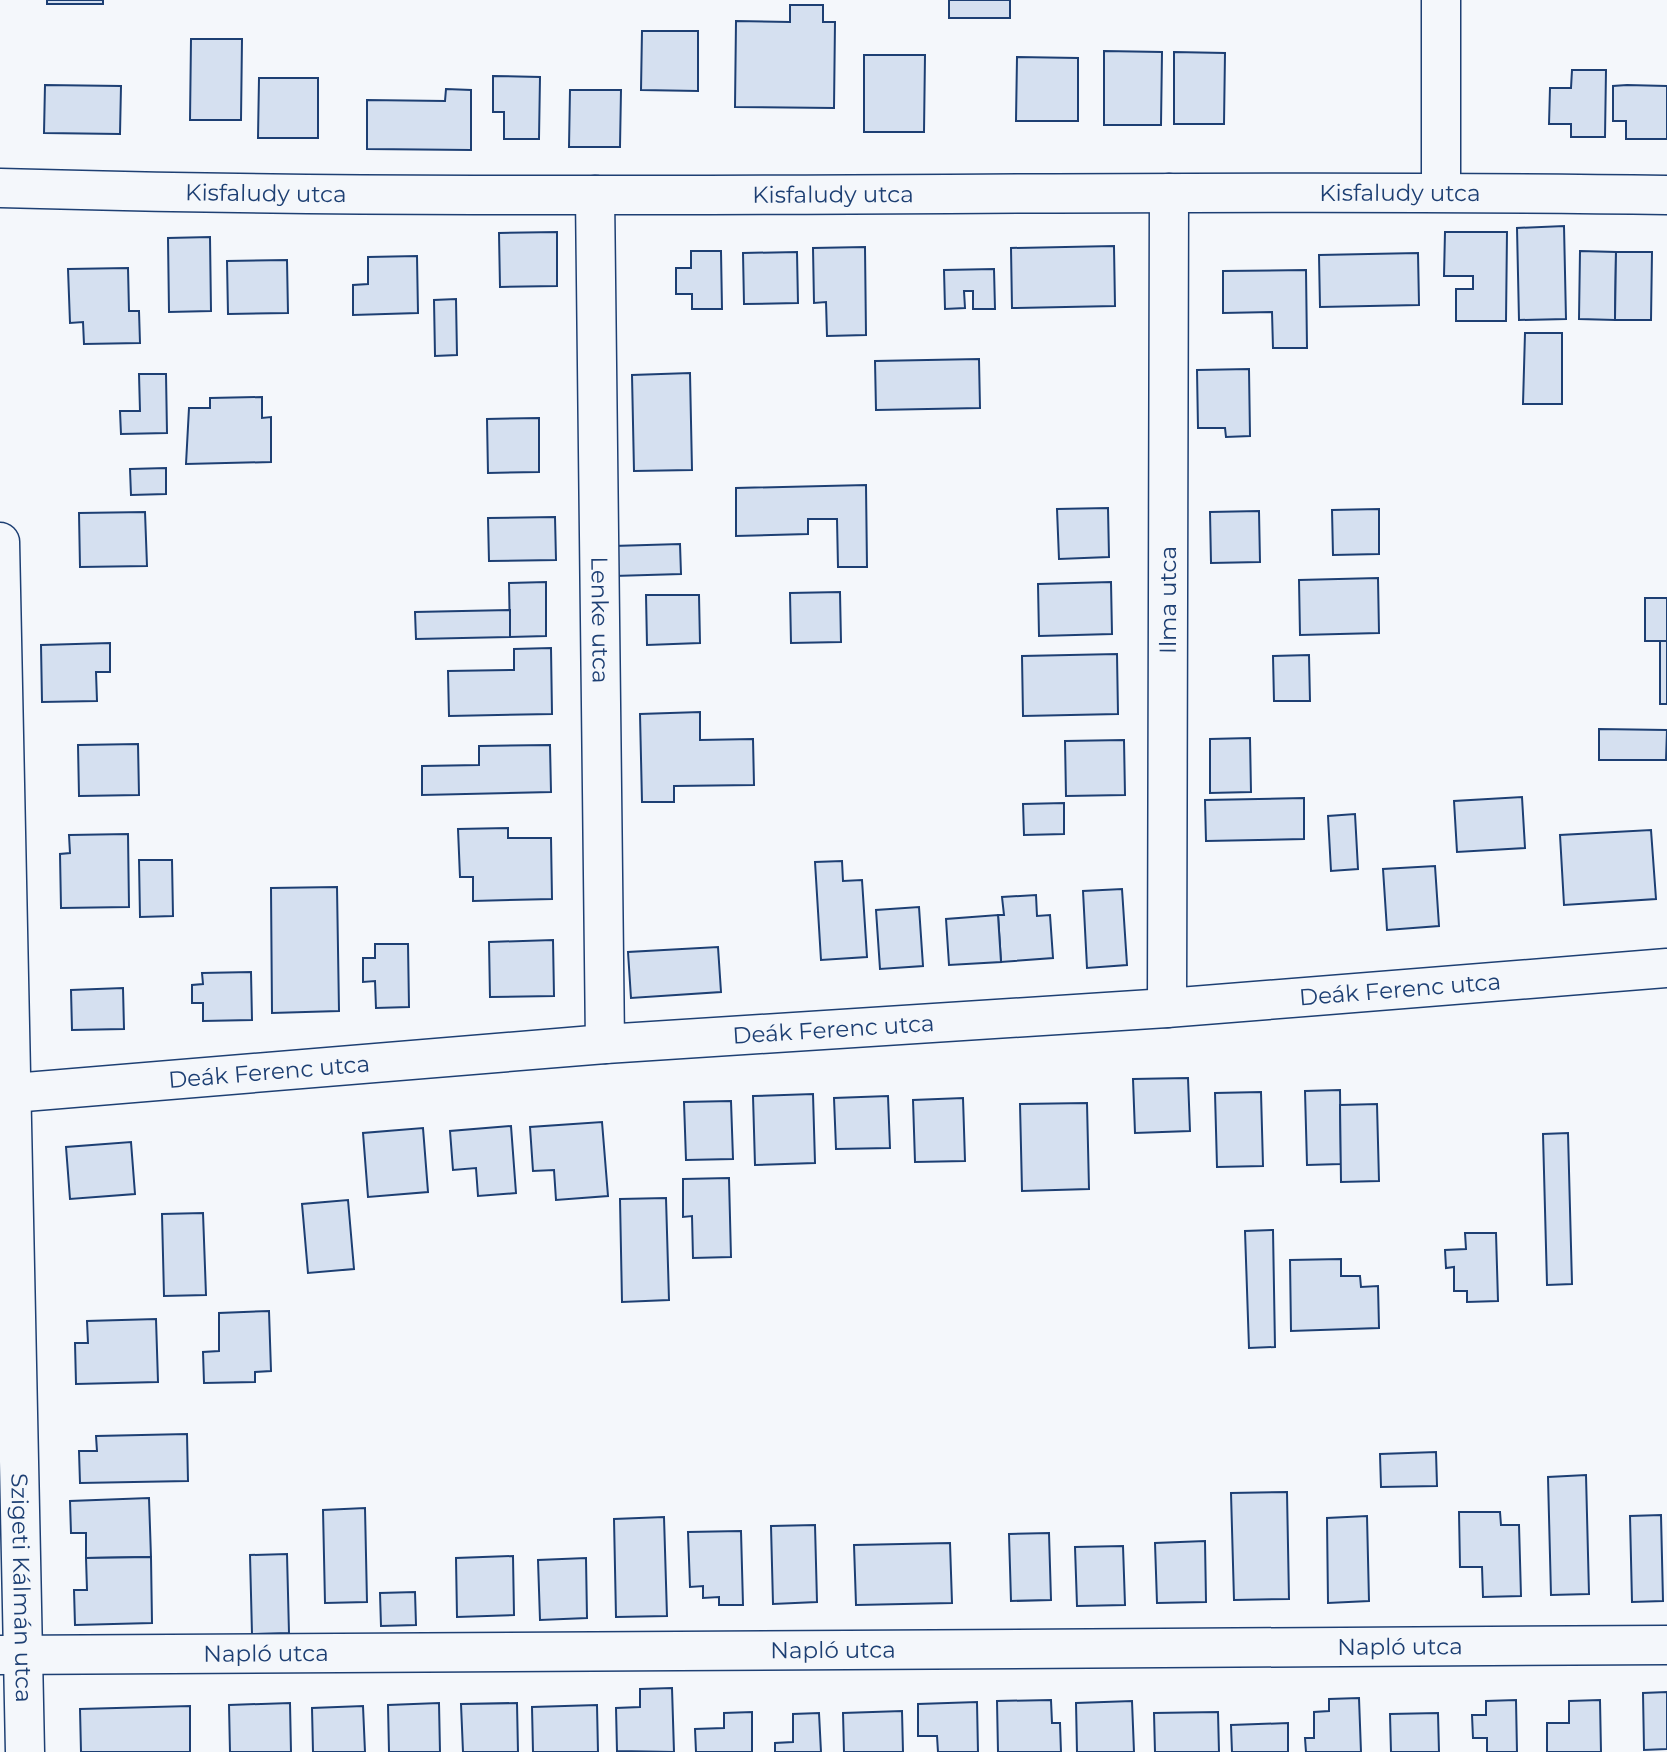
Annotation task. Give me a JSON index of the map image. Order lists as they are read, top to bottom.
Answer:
{
  "streets": {
    "street": [
      "Kisfaludy utca",
      "Ilma utca",
      "Lenke utca",
      "Deák Ferenc utca",
      "Szigeti Kálmán utca",
      "Napló utca"
    ]
  },
  "crossings": [
    ["Kisfaludy utca", "Ilma utca"],
    ["Kisfaludy utca", "Lenke utca"],
    ["Ilma utca", "Deák Ferenc utca"],
    ["Lenke utca", "Deák Ferenc utca"],
    ["Deák Ferenc utca", "Szigeti Kálmán utca"],
    ["Szigeti Kálmán utca", "Napló utca"]
  ]
}
